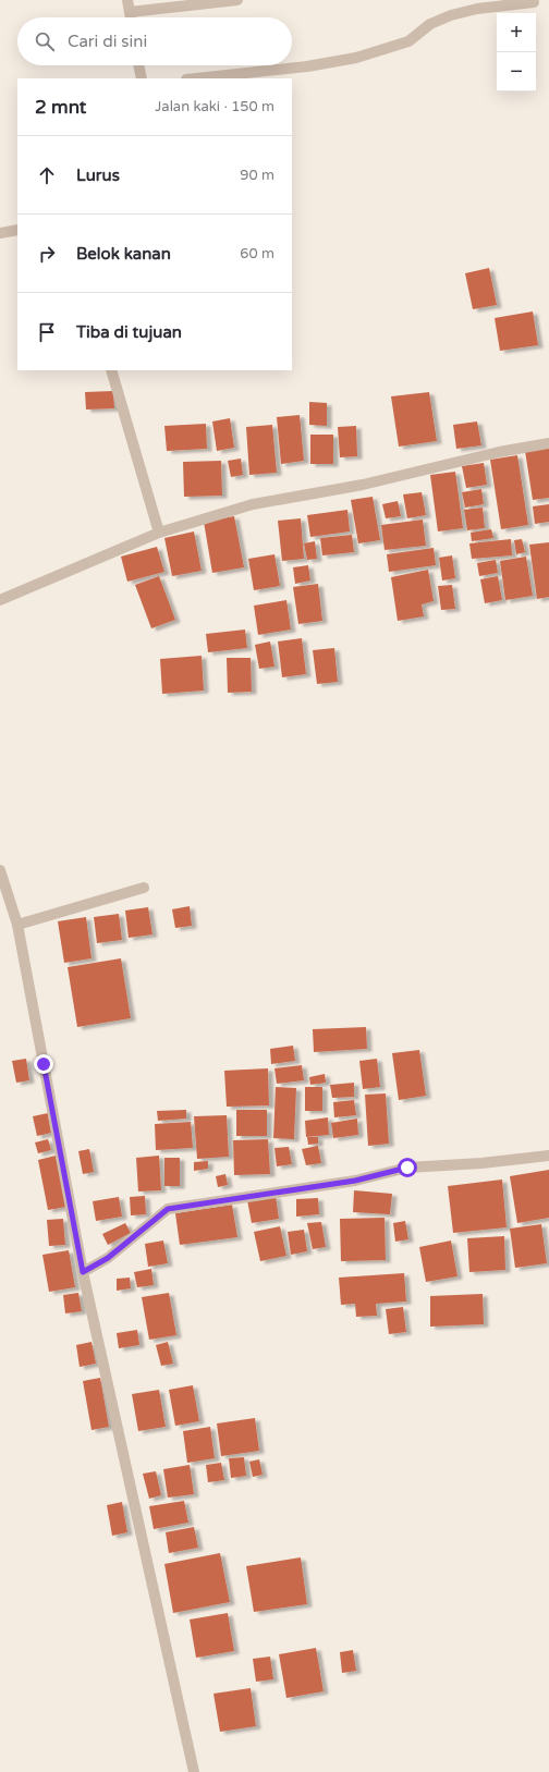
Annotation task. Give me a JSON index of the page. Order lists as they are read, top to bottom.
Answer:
{
  "page": {
    "map_buttons": ["+", "−"],
    "search": "Cari di sini",
    "heading": ["2 mnt", "Jalan kaki · 150 m"],
    "list": [
      ["Lurus", "90 m"],
      ["Belok kanan", "60 m"],
      "Tiba di tujuan"
    ]
  }
}
